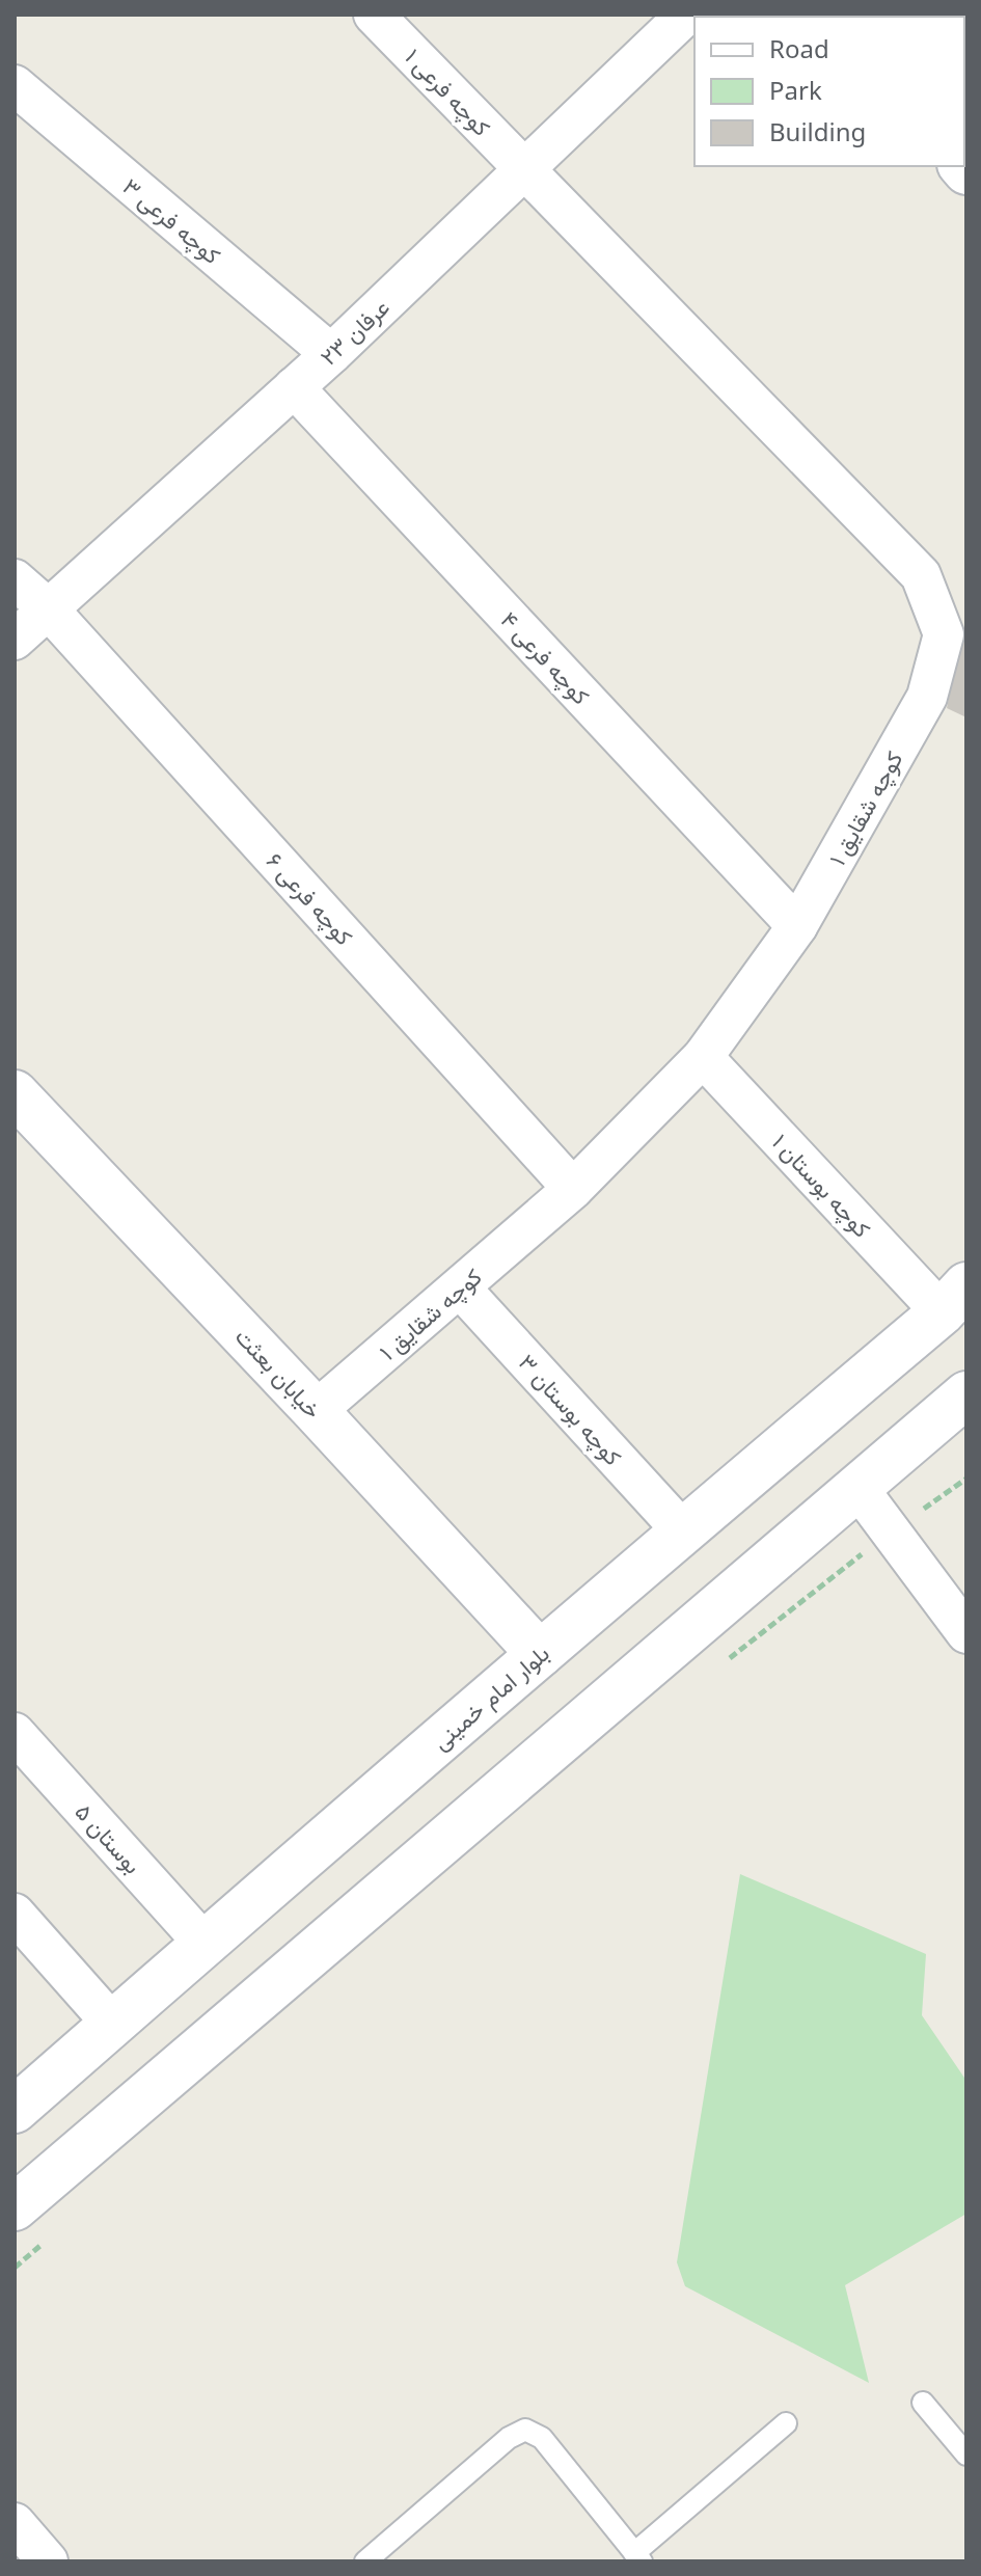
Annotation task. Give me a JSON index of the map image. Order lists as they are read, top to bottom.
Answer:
{
  "streets": {
    "street": [
      "کوچه فرعی ۱",
      "کوچه فرعی ۳",
      "عرفان ۲۳",
      "کوچه فرعی ۴",
      "کوچه شقایق ۱",
      "کوچه فرعی ۶",
      "کوچه بوستان ۱",
      "خیابان بعثت",
      "کوچه بوستان ۳",
      "بلوار امام خمینی",
      "بوستان ۵"
    ]
  },
  "crossings": [
    ["کوچه فرعی ۱", "عرفان ۲۳"],
    ["کوچه فرعی ۱", "کوچه شقایق ۱"],
    ["کوچه فرعی ۳", "عرفان ۲۳"],
    ["عرفان ۲۳", "کوچه فرعی ۴"],
    ["عرفان ۲۳", "کوچه شقایق ۱"],
    ["عرفان ۲۳", "کوچه فرعی ۶"],
    ["کوچه فرعی ۴", "کوچه شقایق ۱"],
    ["کوچه شقایق ۱", "کوچه فرعی ۶"],
    ["کوچه شقایق ۱", "کوچه بوستان ۱"],
    ["کوچه شقایق ۱", "خیابان بعثت"],
    ["کوچه شقایق ۱", "کوچه بوستان ۳"],
    ["کوچه بوستان ۱", "بلوار امام خمینی"],
    ["خیابان بعثت", "بلوار امام خمینی"],
    ["کوچه بوستان ۳", "بلوار امام خمینی"],
    ["بلوار امام خمینی", "بوستان ۵"]
  ],
  "legend": ["Road", "Park", "Building"]
}
